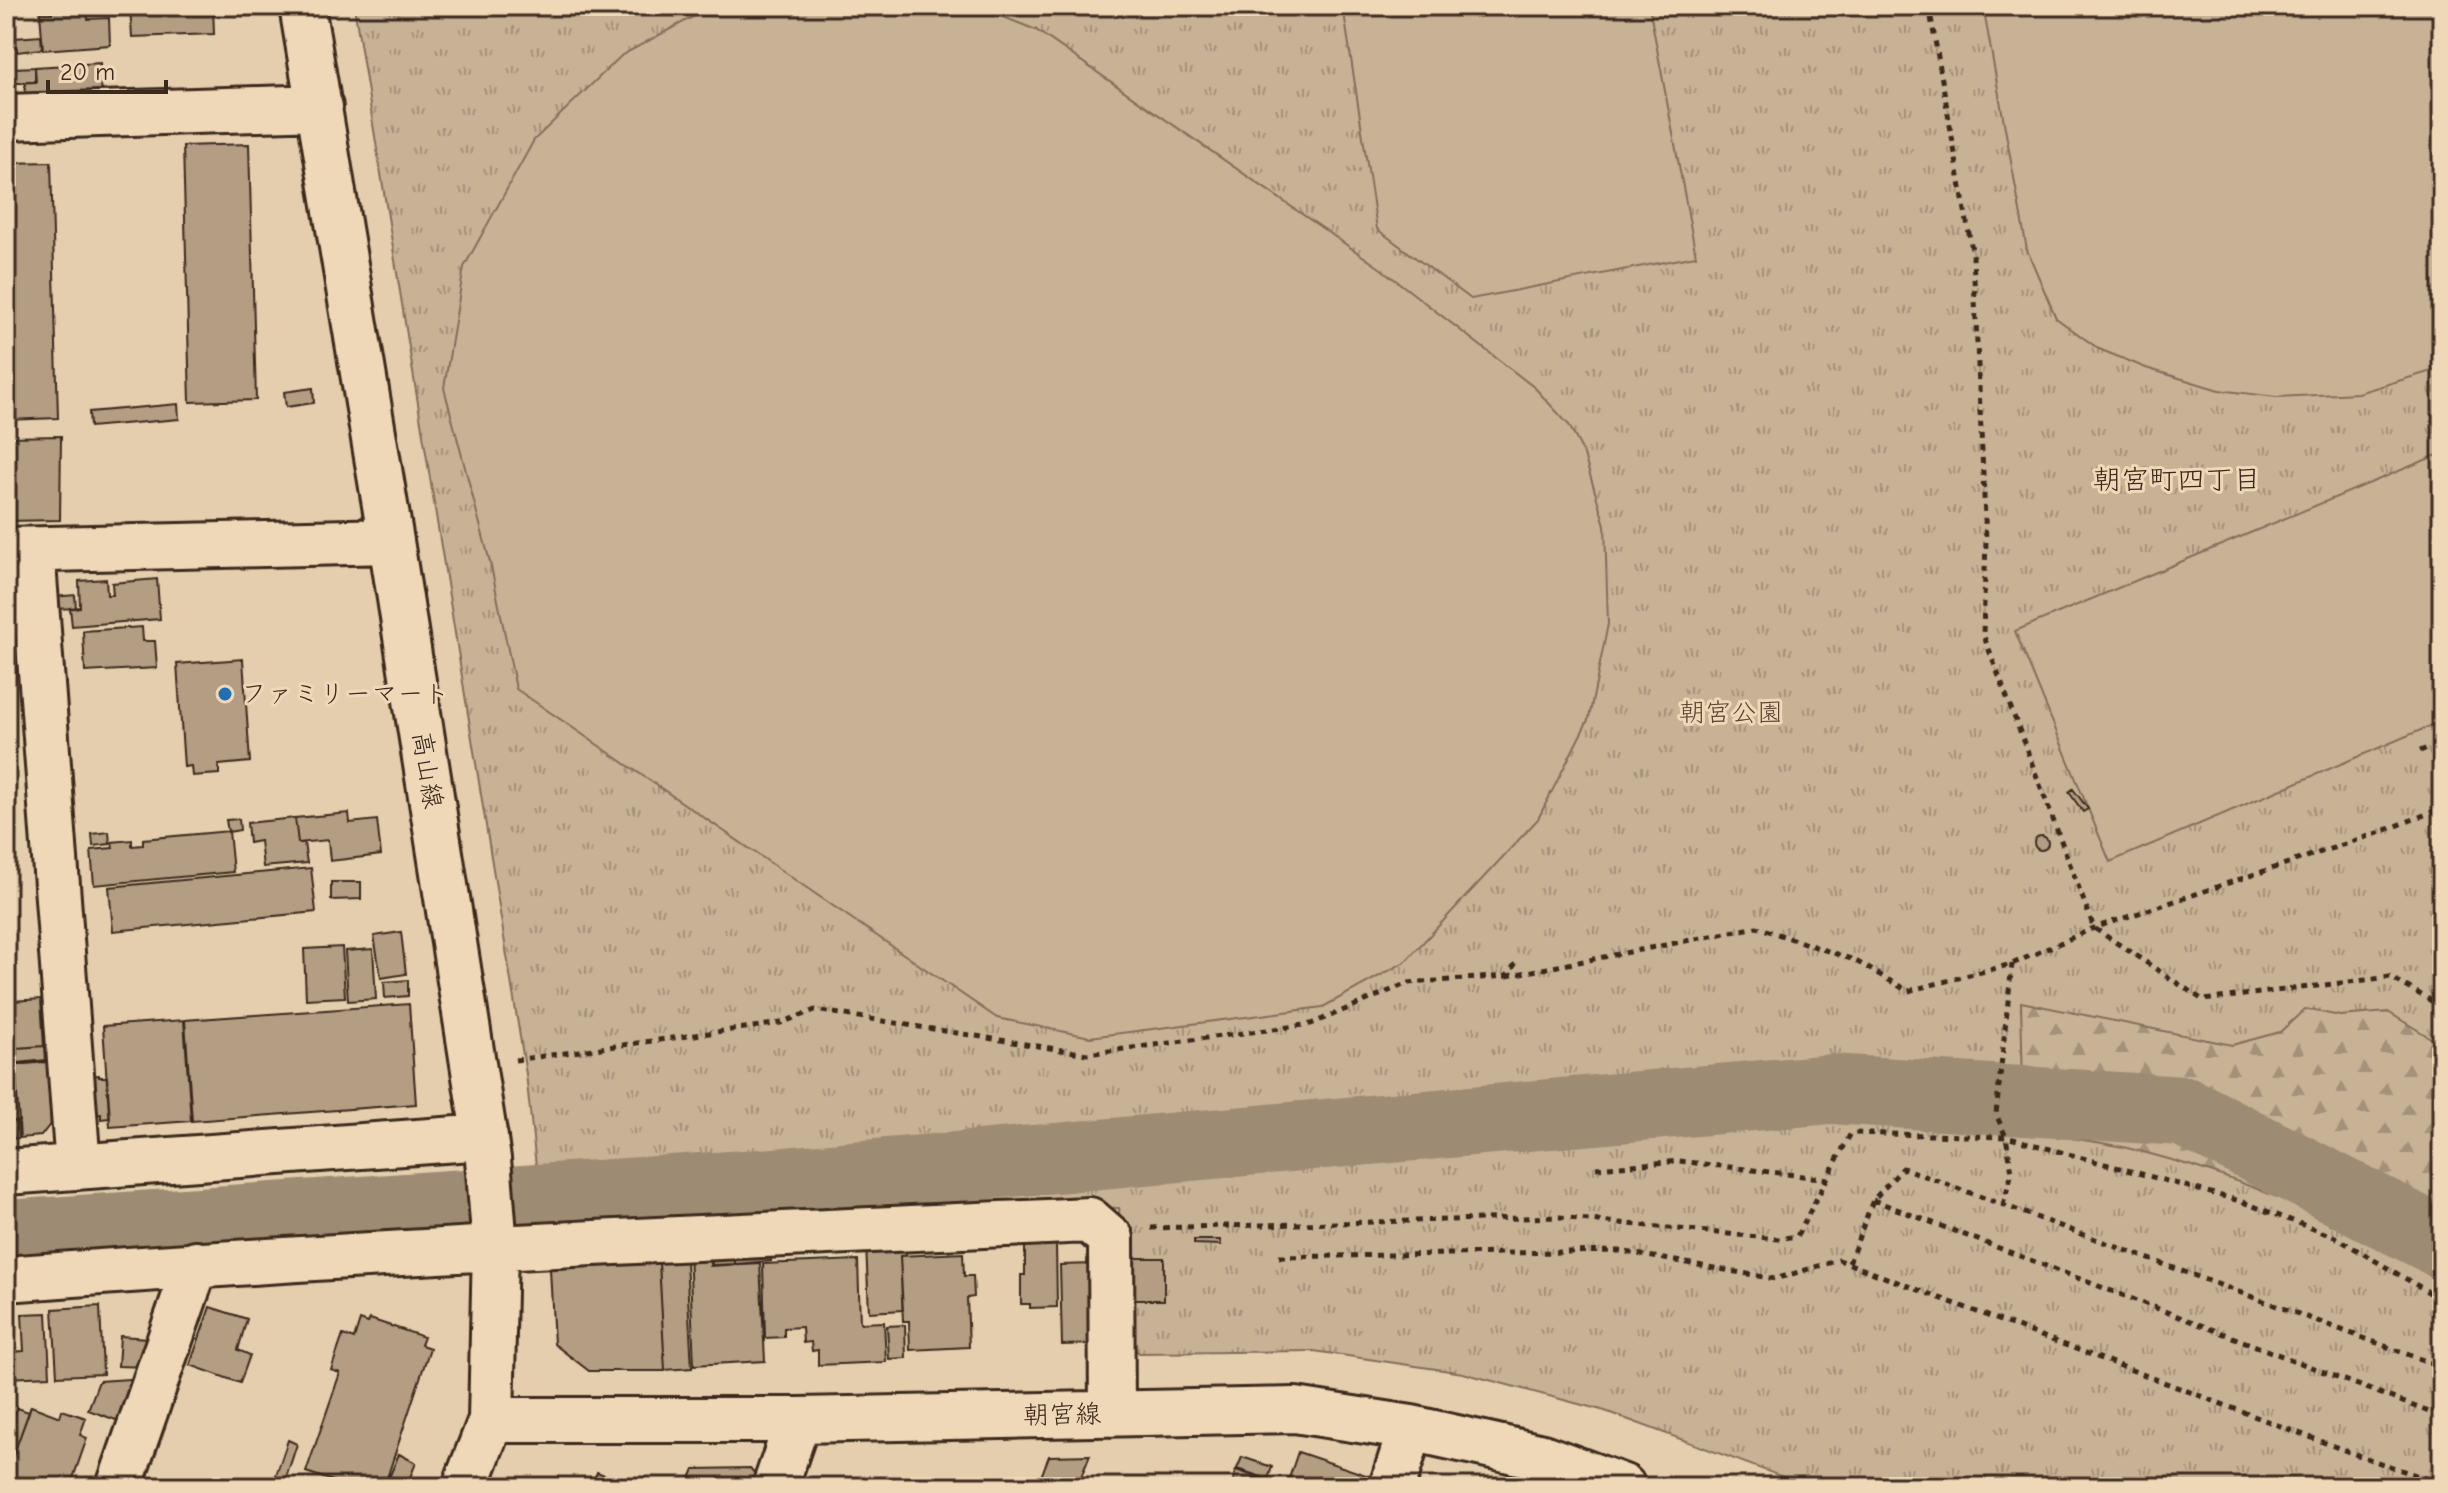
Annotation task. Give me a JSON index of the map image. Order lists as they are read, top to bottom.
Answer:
{
  "streets": {
    "street": ["高山線", "朝宮線"]
  },
  "crossings": [
    ["高山線", "朝宮線"]
  ],
  "districts": ["朝宮町四丁目"],
  "parks": ["朝宮公園"],
  "places": ["ファミリーマート"],
  "scale_bar": "20 m"
}
